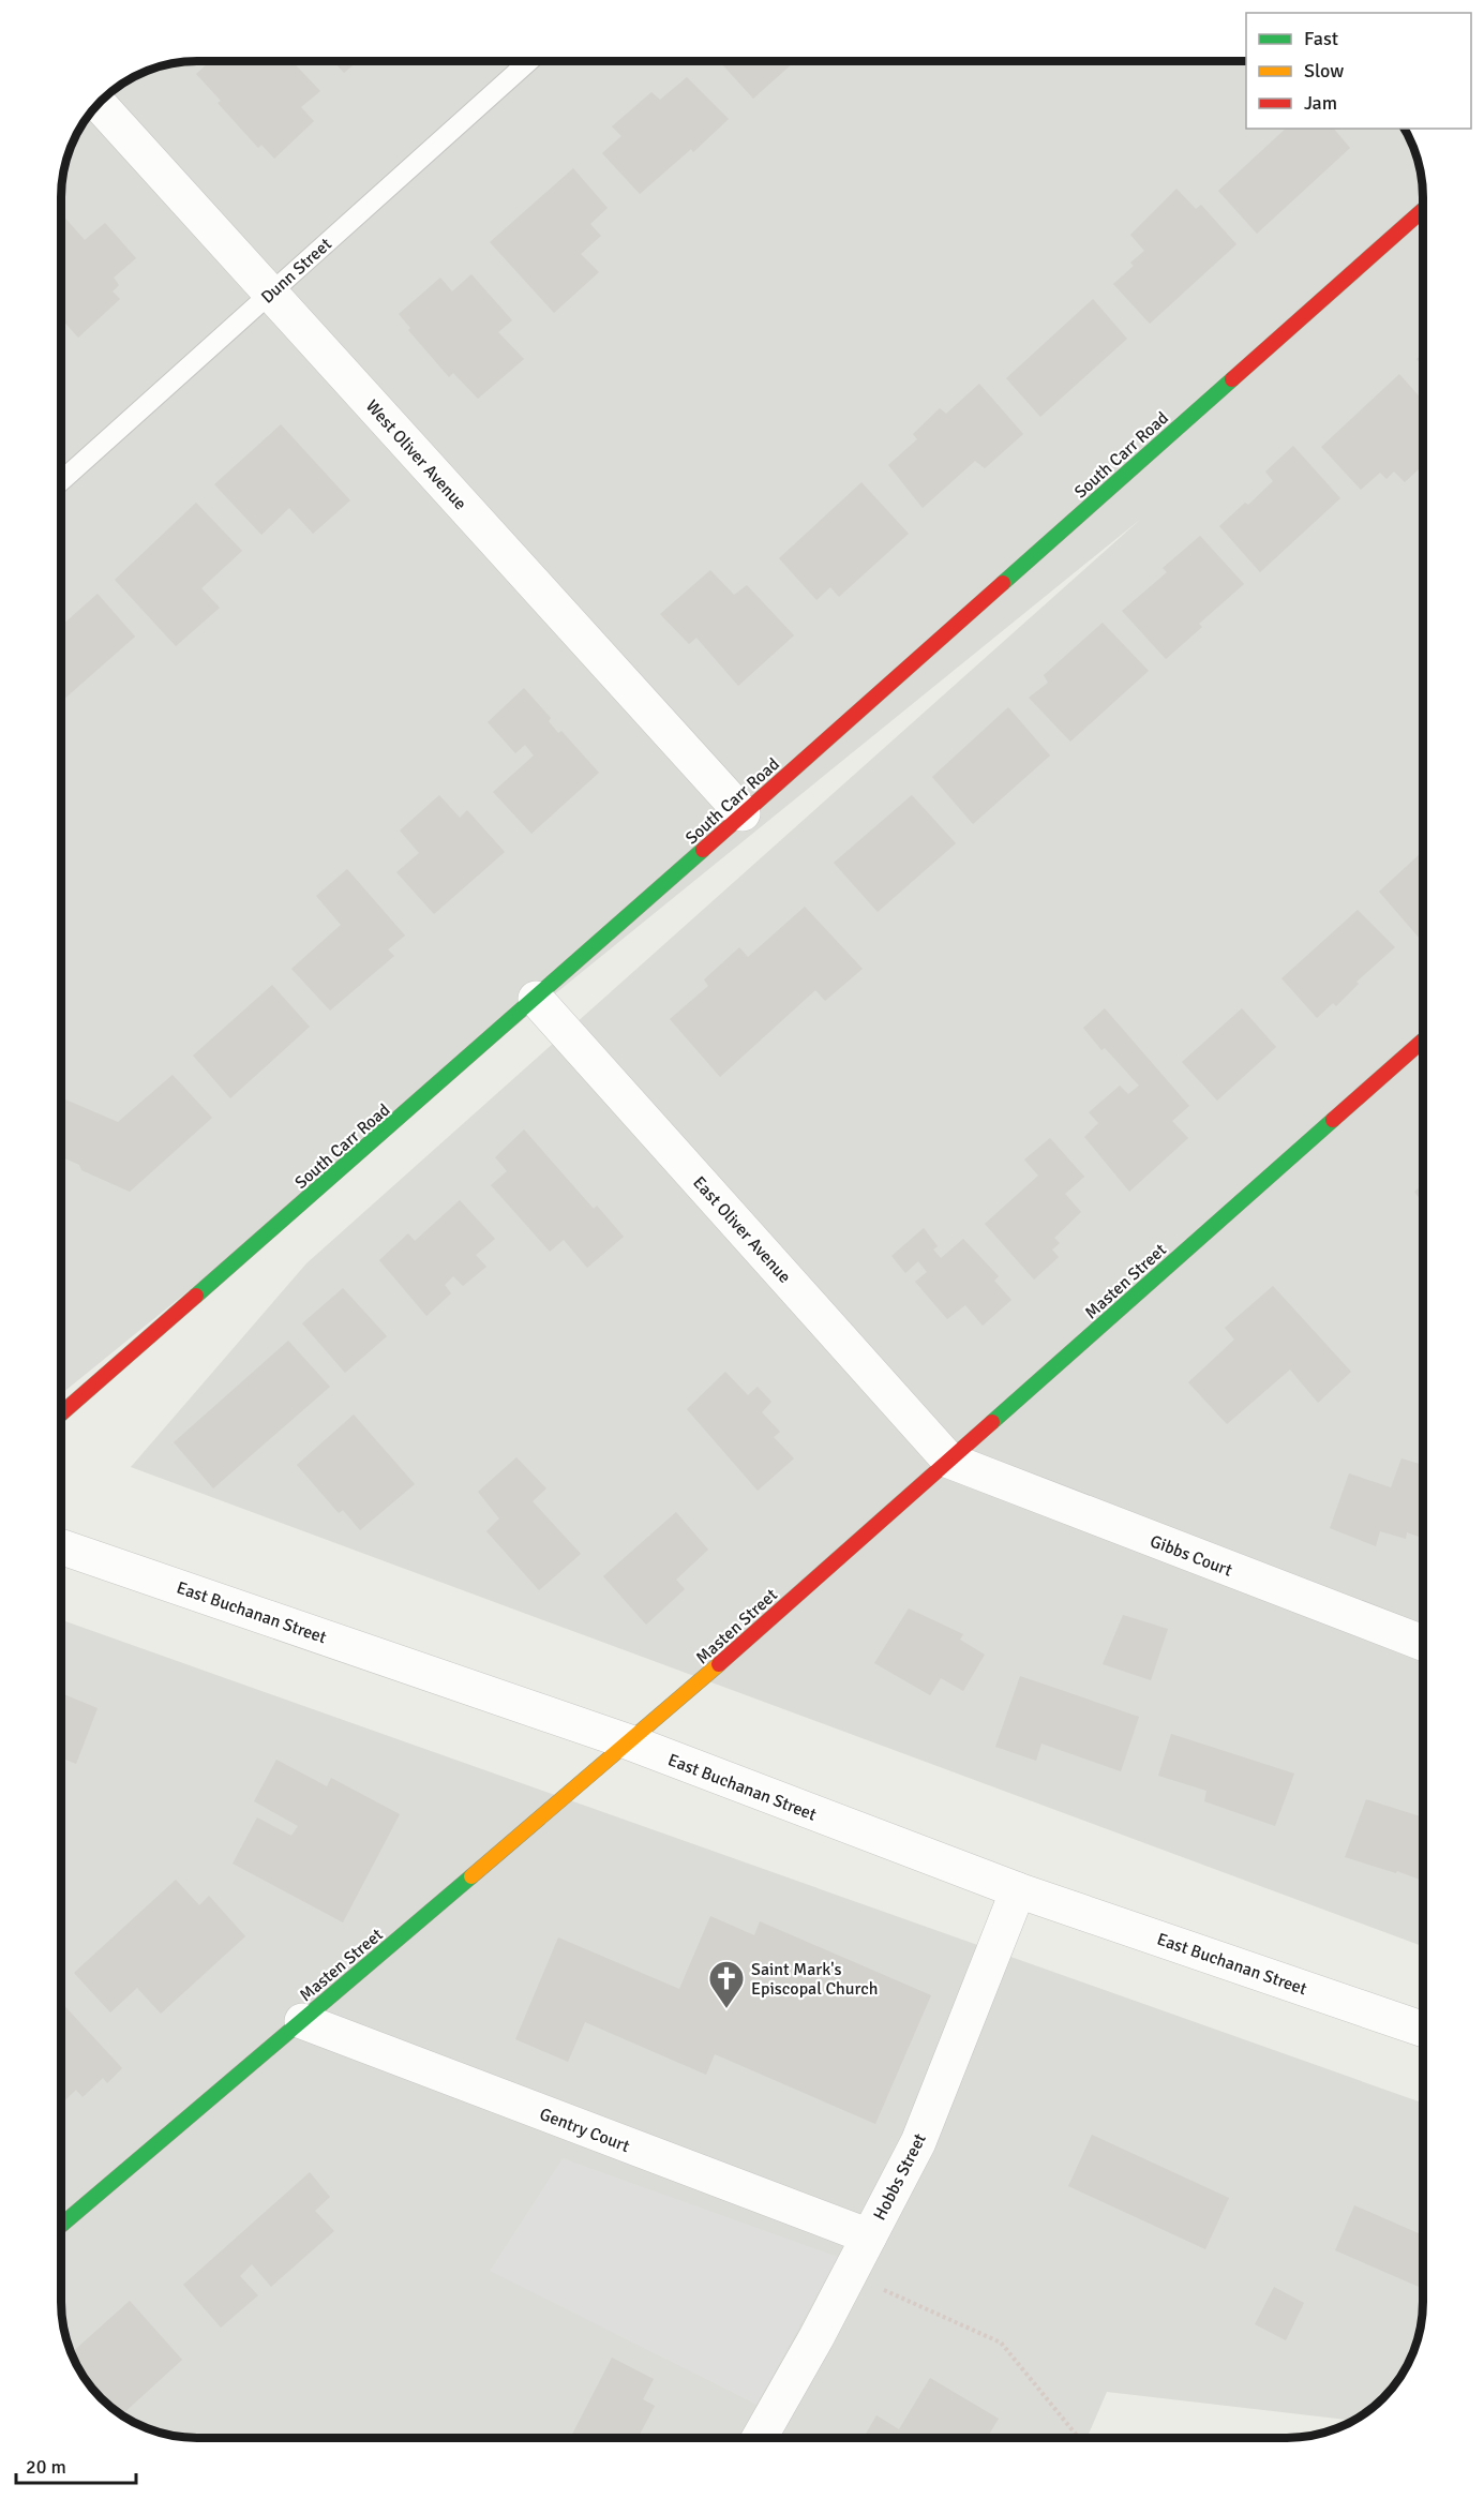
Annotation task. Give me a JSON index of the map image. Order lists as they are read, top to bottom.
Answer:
{
  "streets": {
    "street": [
      "West Oliver Avenue",
      "South Carr Road",
      "East Oliver Avenue",
      "Masten Street",
      "Gibbs Court",
      "East Buchanan Street",
      "Gentry Court",
      "Hobbs Street"
    ],
    "lane": ["Dunn Street"]
  },
  "crossings": [
    ["Dunn Street", "West Oliver Avenue"],
    ["West Oliver Avenue", "South Carr Road"],
    ["South Carr Road", "East Oliver Avenue"],
    ["East Oliver Avenue", "Masten Street"],
    ["East Oliver Avenue", "Gibbs Court"],
    ["Masten Street", "Gibbs Court"],
    ["Masten Street", "East Buchanan Street"],
    ["Masten Street", "Gentry Court"],
    ["East Buchanan Street", "Hobbs Street"],
    ["Gentry Court", "Hobbs Street"]
  ],
  "places": {
    "church": ["Saint Mark's Episcopal Church"]
  },
  "legend": ["Fast", "Slow", "Jam"],
  "scale_bar": "20 m"
}
